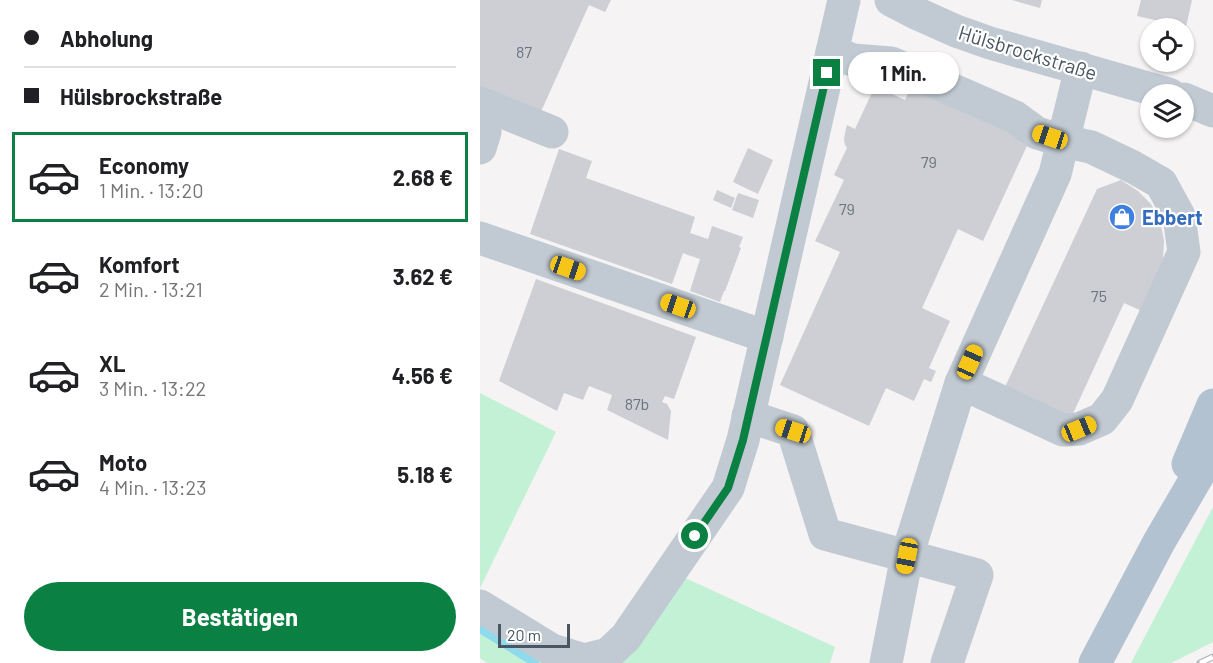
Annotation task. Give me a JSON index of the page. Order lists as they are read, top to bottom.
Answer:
{
  "streets": {
    "street": ["Hülsbrockstraße"]
  },
  "places": {
    "shop": ["Ebbert"]
  },
  "house_numbers": [
    "87",
    "79",
    "79",
    "75",
    "87b"
  ],
  "scale_bar": "20 m",
  "page": {
    "banner": ["Abholung", "Hülsbrockstraße"],
    "bubble": "1 Min.",
    "list": [
      {
        "name": "Economy",
        "note": "1 Min. · 13:20",
        "value": "2.68 €"
      },
      {
        "name": "Komfort",
        "note": "2 Min. · 13:21",
        "value": "3.62 €"
      },
      {
        "name": "XL",
        "note": "3 Min. · 13:22",
        "value": "4.56 €"
      },
      {
        "name": "Moto",
        "note": "4 Min. · 13:23",
        "value": "5.18 €"
      }
    ],
    "buttons": "Bestätigen",
    "scale": "20 m"
  }
}
